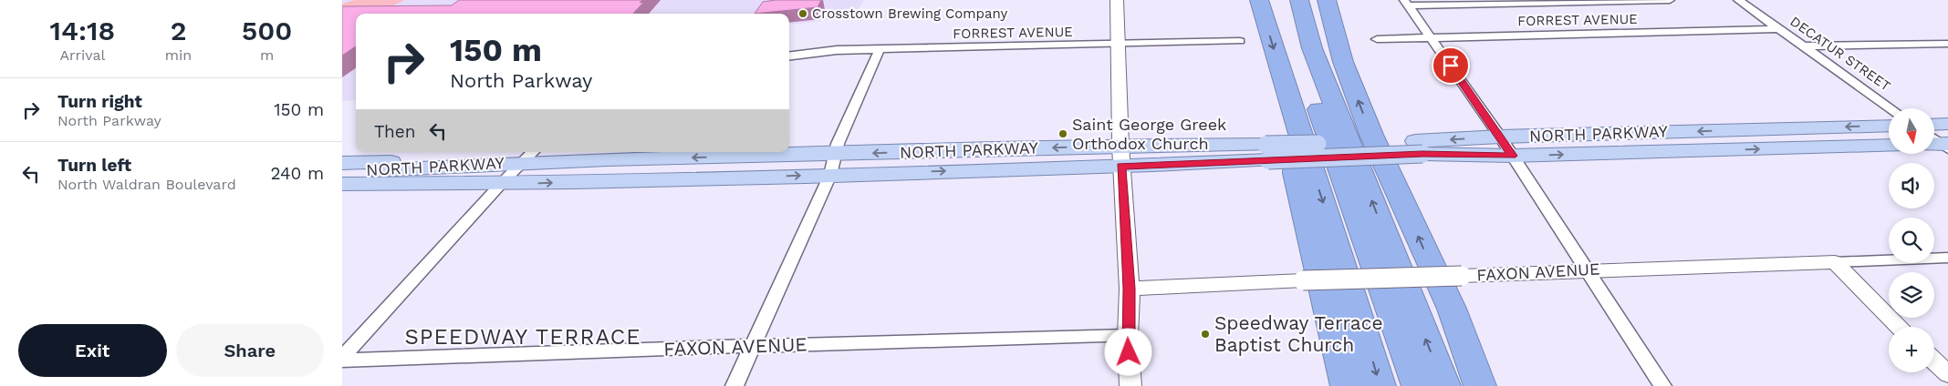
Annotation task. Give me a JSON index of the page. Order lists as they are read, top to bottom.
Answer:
{
  "streets": {
    "main road": ["NORTH PARKWAY"],
    "street": ["FORREST AVENUE", "DECATUR STREET", "FAXON AVENUE"]
  },
  "crossings": [
    ["FORREST AVENUE", "DECATUR STREET"]
  ],
  "districts": ["SPEEDWAY TERRACE"],
  "places": ["Crosstown Brewing Company", "Saint George Greek Orthodox Church", "Speedway Terrace Baptist Church"],
  "north": "bottom",
  "page": {
    "eta": [
      "14:18",
      "Arrival",
      "2",
      "min",
      "500",
      "m"
    ],
    "turn": ["150 m", "North Parkway"],
    "list": [
      {
        "name": "Turn right",
        "note": "North Parkway",
        "value": "150 m"
      },
      {
        "name": "Turn left",
        "note": "North Waldran Boulevard",
        "value": "240 m"
      }
    ],
    "map_buttons": "+",
    "then": "Then",
    "buttons": ["Exit", "Share"]
  }
}
